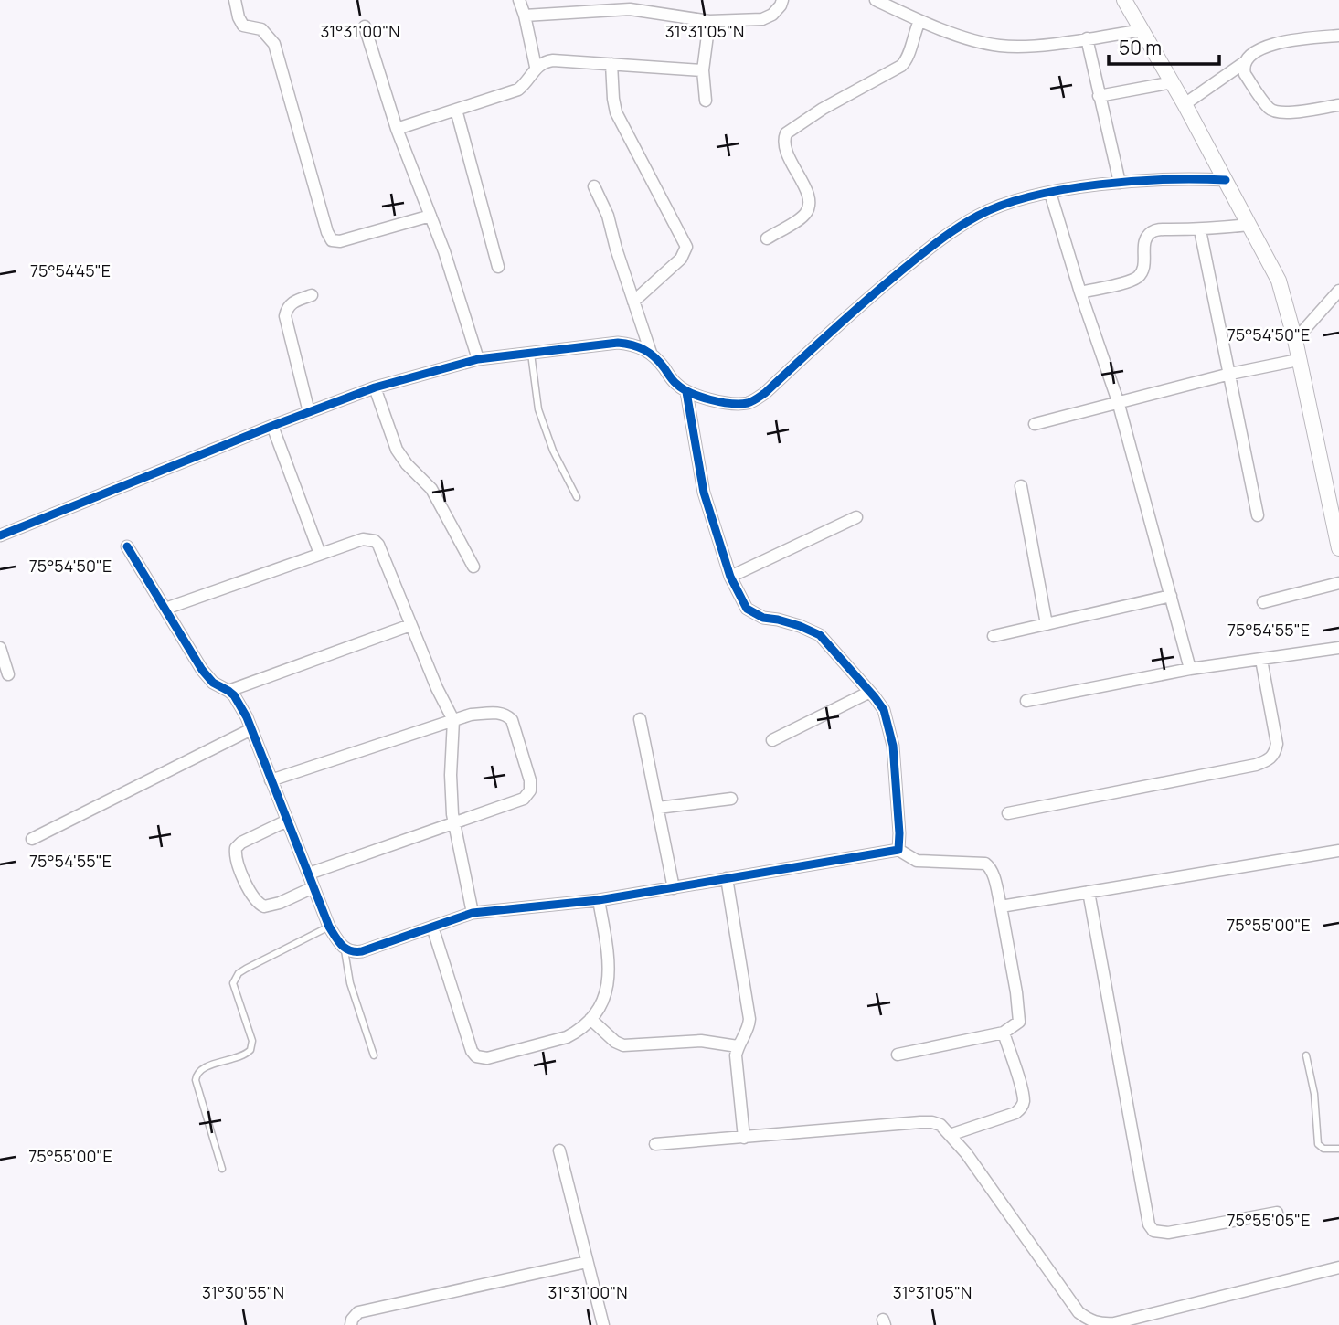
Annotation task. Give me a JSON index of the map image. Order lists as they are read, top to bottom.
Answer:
{
  "scale_bar": "50 m",
  "coordinates": [
    "31°31'00\"N",
    "31°31'05\"N",
    "75°54'45\"E",
    "75°54'50\"E",
    "75°54'55\"E",
    "75°55'00\"E",
    "75°55'05\"E",
    "31°30'55\"N"
  ]
}
